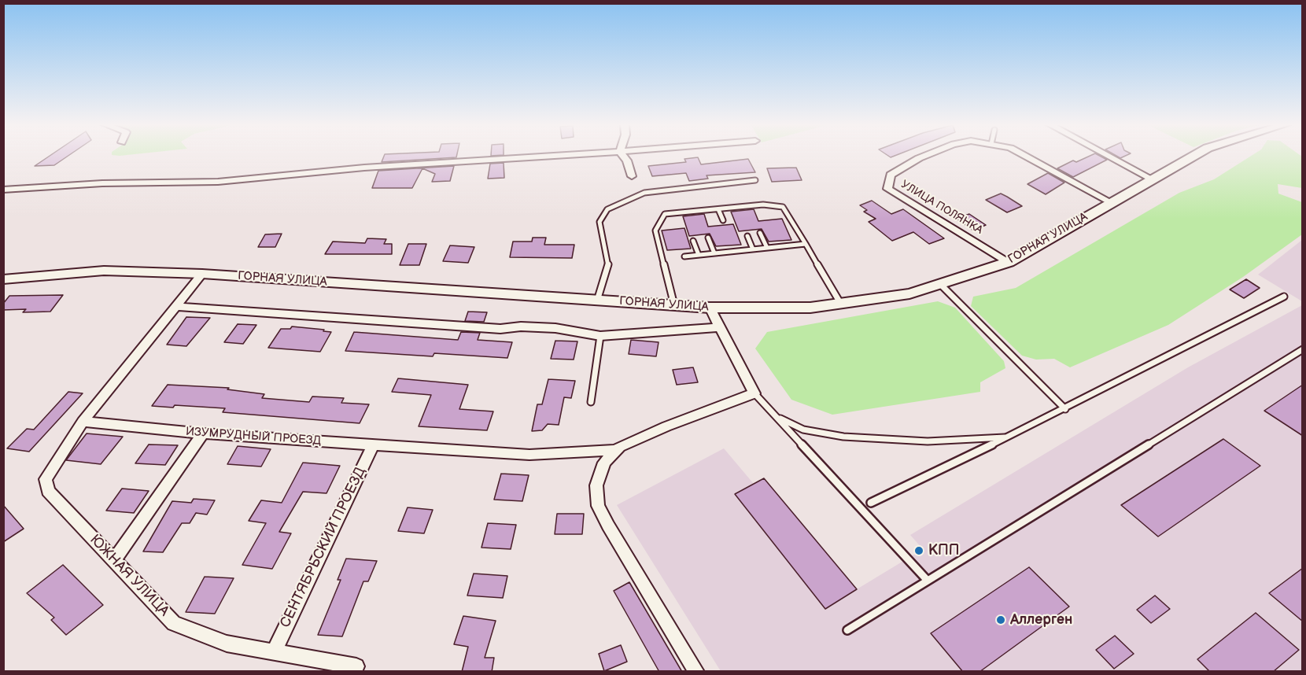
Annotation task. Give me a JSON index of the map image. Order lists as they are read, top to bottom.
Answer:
{
  "streets": {
    "street": [
      "УЛИЦА ПОЛЯНКА",
      "ГОРНАЯ УЛИЦА",
      "ИЗУМРУДНЫЙ ПРОЕЗД",
      "СЕНТЯБРЬСКИЙ ПРОЕЗД",
      "ЮЖНАЯ УЛИЦА"
    ]
  },
  "crossings": [
    ["УЛИЦА ПОЛЯНКА", "ГОРНАЯ УЛИЦА"],
    ["ИЗУМРУДНЫЙ ПРОЕЗД", "СЕНТЯБРЬСКИЙ ПРОЕЗД"],
    ["ИЗУМРУДНЫЙ ПРОЕЗД", "ЮЖНАЯ УЛИЦА"],
    ["СЕНТЯБРЬСКИЙ ПРОЕЗД", "ЮЖНАЯ УЛИЦА"]
  ],
  "places": ["КПП", "Аллерген"]
}
